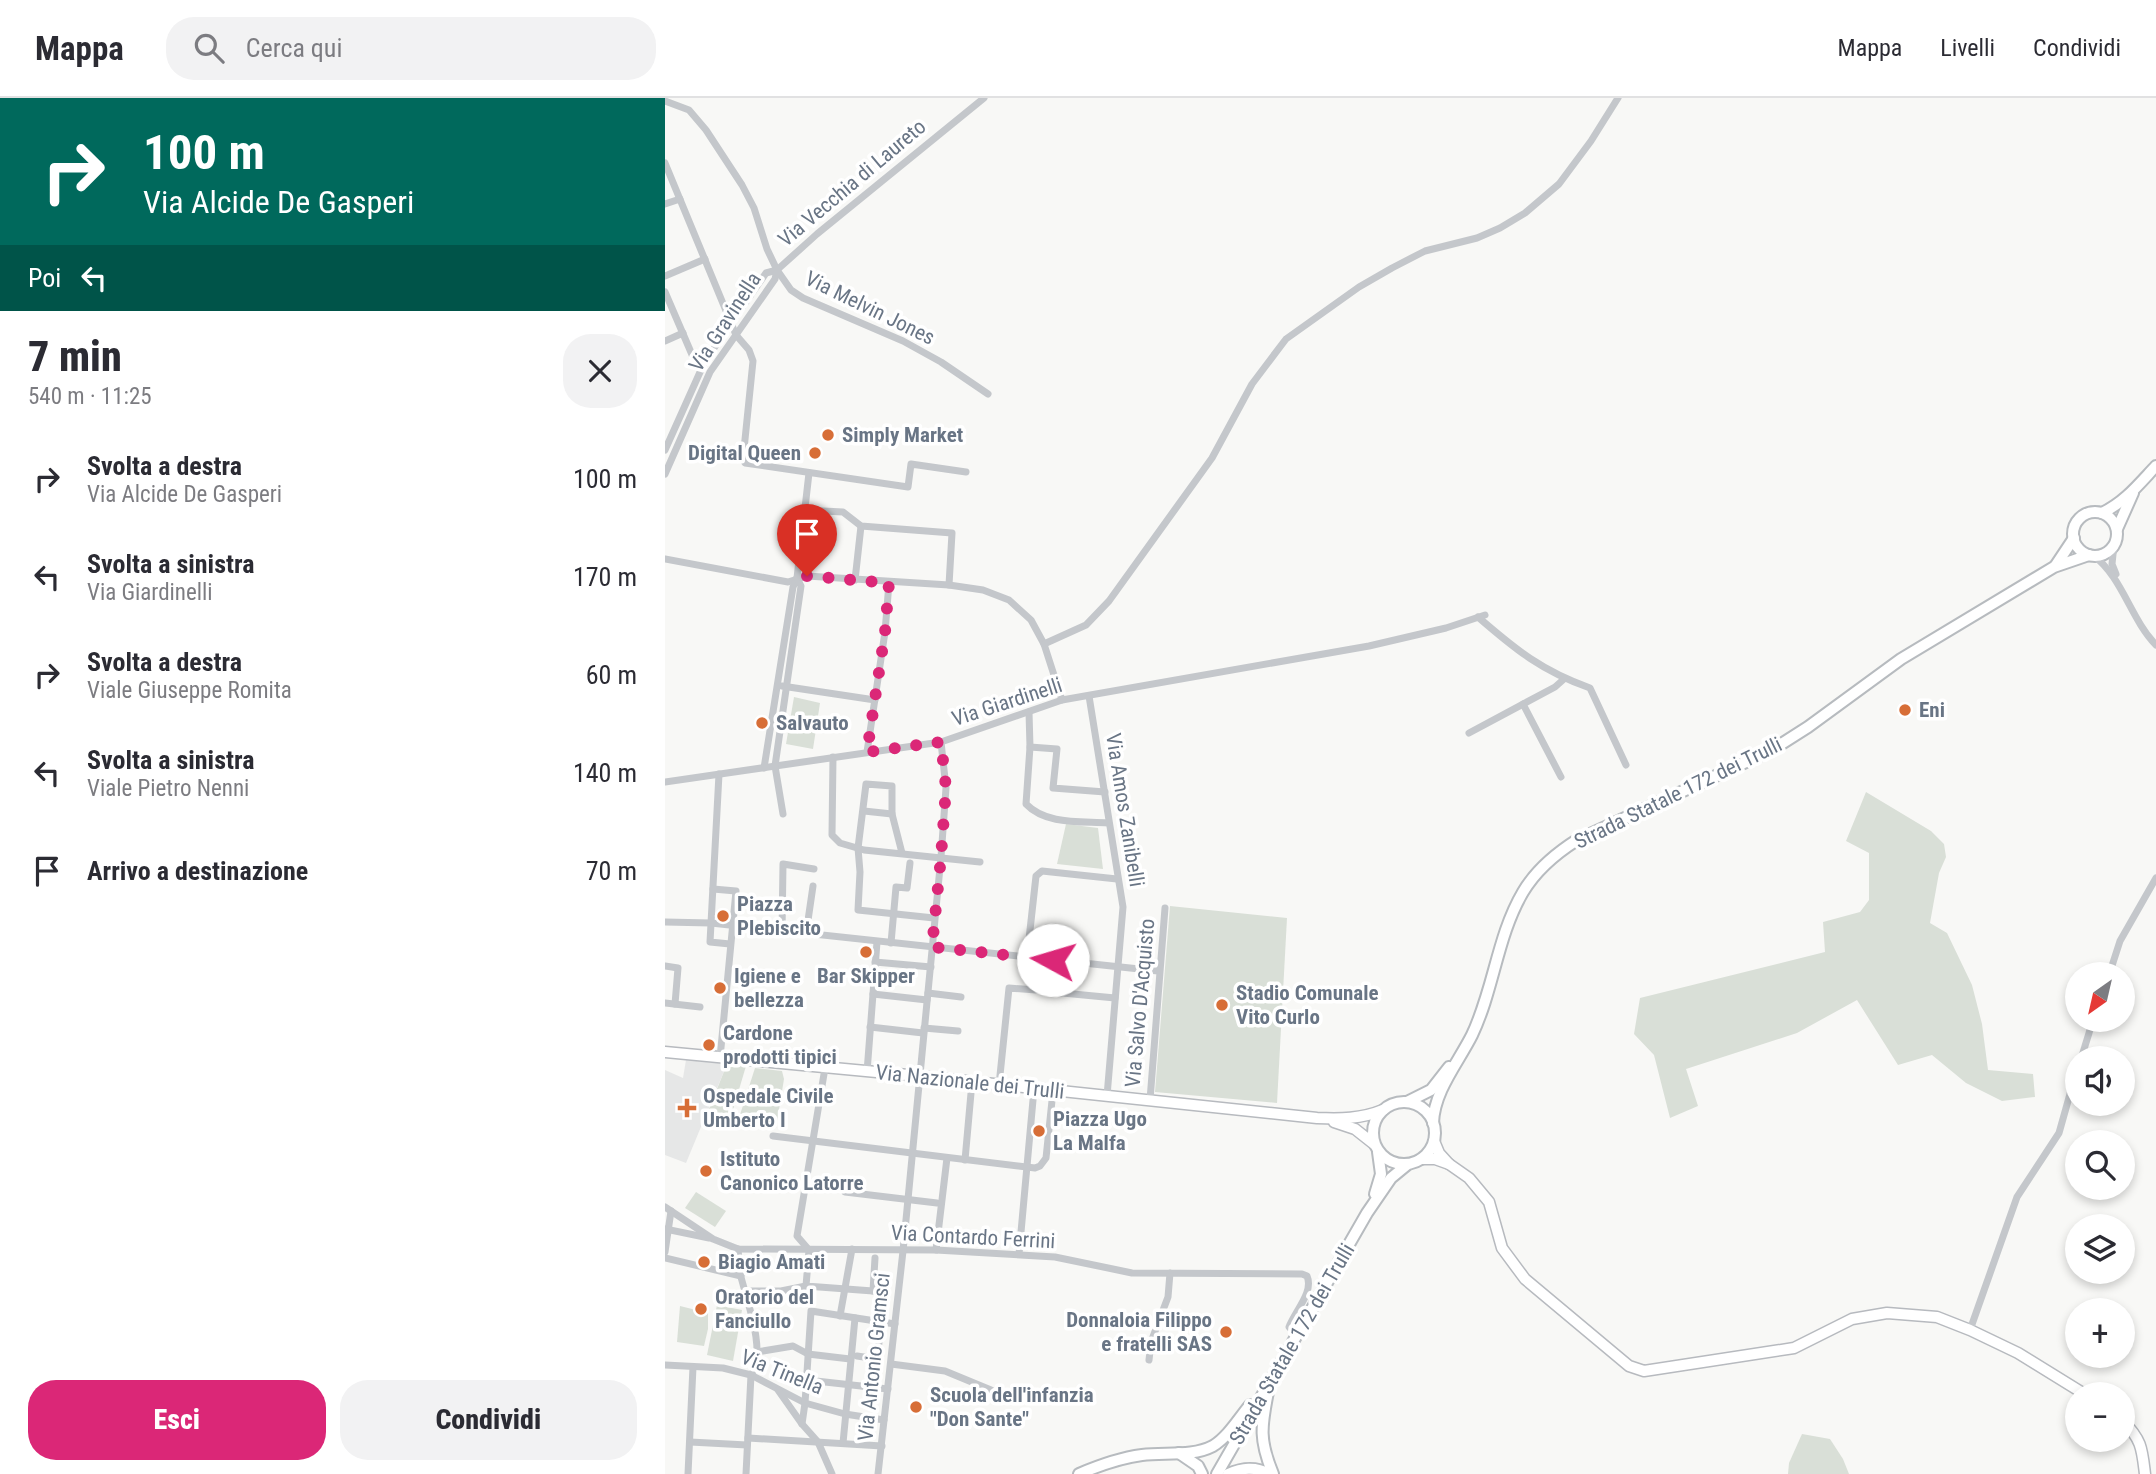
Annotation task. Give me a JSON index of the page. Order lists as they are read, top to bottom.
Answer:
{
  "streets": {
    "main road": ["Strada Statale 172 dei Trulli"],
    "street": [
      "Via Vecchia di Laureto",
      "Via Melvin Jones",
      "Via Gravinella",
      "Via Giardinelli",
      "Via Amos Zanibelli",
      "Via Salvo D'Acquisto",
      "Via Nazionale dei Trulli",
      "Via Contardo Ferrini",
      "Via Antonio Gramsci",
      "Via Tinella"
    ]
  },
  "crossings": [
    ["Via Vecchia di Laureto", "Via Melvin Jones"],
    ["Via Vecchia di Laureto", "Via Gravinella"],
    ["Via Melvin Jones", "Via Gravinella"],
    ["Via Giardinelli", "Via Amos Zanibelli"],
    ["Via Giardinelli", "Via Antonio Gramsci"],
    ["Strada Statale 172 dei Trulli", "Via Nazionale dei Trulli"],
    ["Strada Statale 172 dei Trulli", "Via Contardo Ferrini"],
    ["Via Amos Zanibelli", "Via Nazionale dei Trulli"],
    ["Via Salvo D'Acquisto", "Via Nazionale dei Trulli"],
    ["Via Nazionale dei Trulli", "Via Antonio Gramsci"],
    ["Via Contardo Ferrini", "Via Antonio Gramsci"],
    ["Via Antonio Gramsci", "Via Tinella"]
  ],
  "places": {
    "other": [
      "Simply Market",
      "Digital Queen",
      "Eni",
      "Salvauto",
      "Piazza Plebiscito",
      "Bar Skipper",
      "Igiene e bellezza",
      "Stadio Comunale Vito Curlo",
      "Cardone prodotti tipici",
      "Piazza Ugo La Malfa",
      "Istituto Canonico Latorre",
      "Biagio Amati",
      "Oratorio del Fanciullo",
      "Donnaloia Filippo e fratelli SAS",
      "Scuola dell'infanzia \"Don Sante\""
    ],
    "health": ["Ospedale Civile Umberto I"]
  },
  "north": "bottom left",
  "page": {
    "header": "Mappa",
    "search": "Cerca qui",
    "nav": ["Mappa", "Livelli", "Condividi"],
    "turn": ["100 m", "Via Alcide De Gasperi"],
    "then": "Poi",
    "heading": ["7 min", "540 m · 11:25"],
    "list": [
      {
        "name": "Svolta a destra",
        "note": "Via Alcide De Gasperi",
        "value": "100 m"
      },
      {
        "name": "Svolta a sinistra",
        "note": "Via Giardinelli",
        "value": "170 m"
      },
      {
        "name": "Svolta a destra",
        "note": "Viale Giuseppe Romita",
        "value": "60 m"
      },
      {
        "name": "Svolta a sinistra",
        "note": "Viale Pietro Nenni",
        "value": "140 m"
      },
      {
        "name": "Arrivo a destinazione",
        "value": "70 m"
      }
    ],
    "map_buttons": ["+", "−"],
    "buttons": ["Esci", "Condividi"]
  }
}
